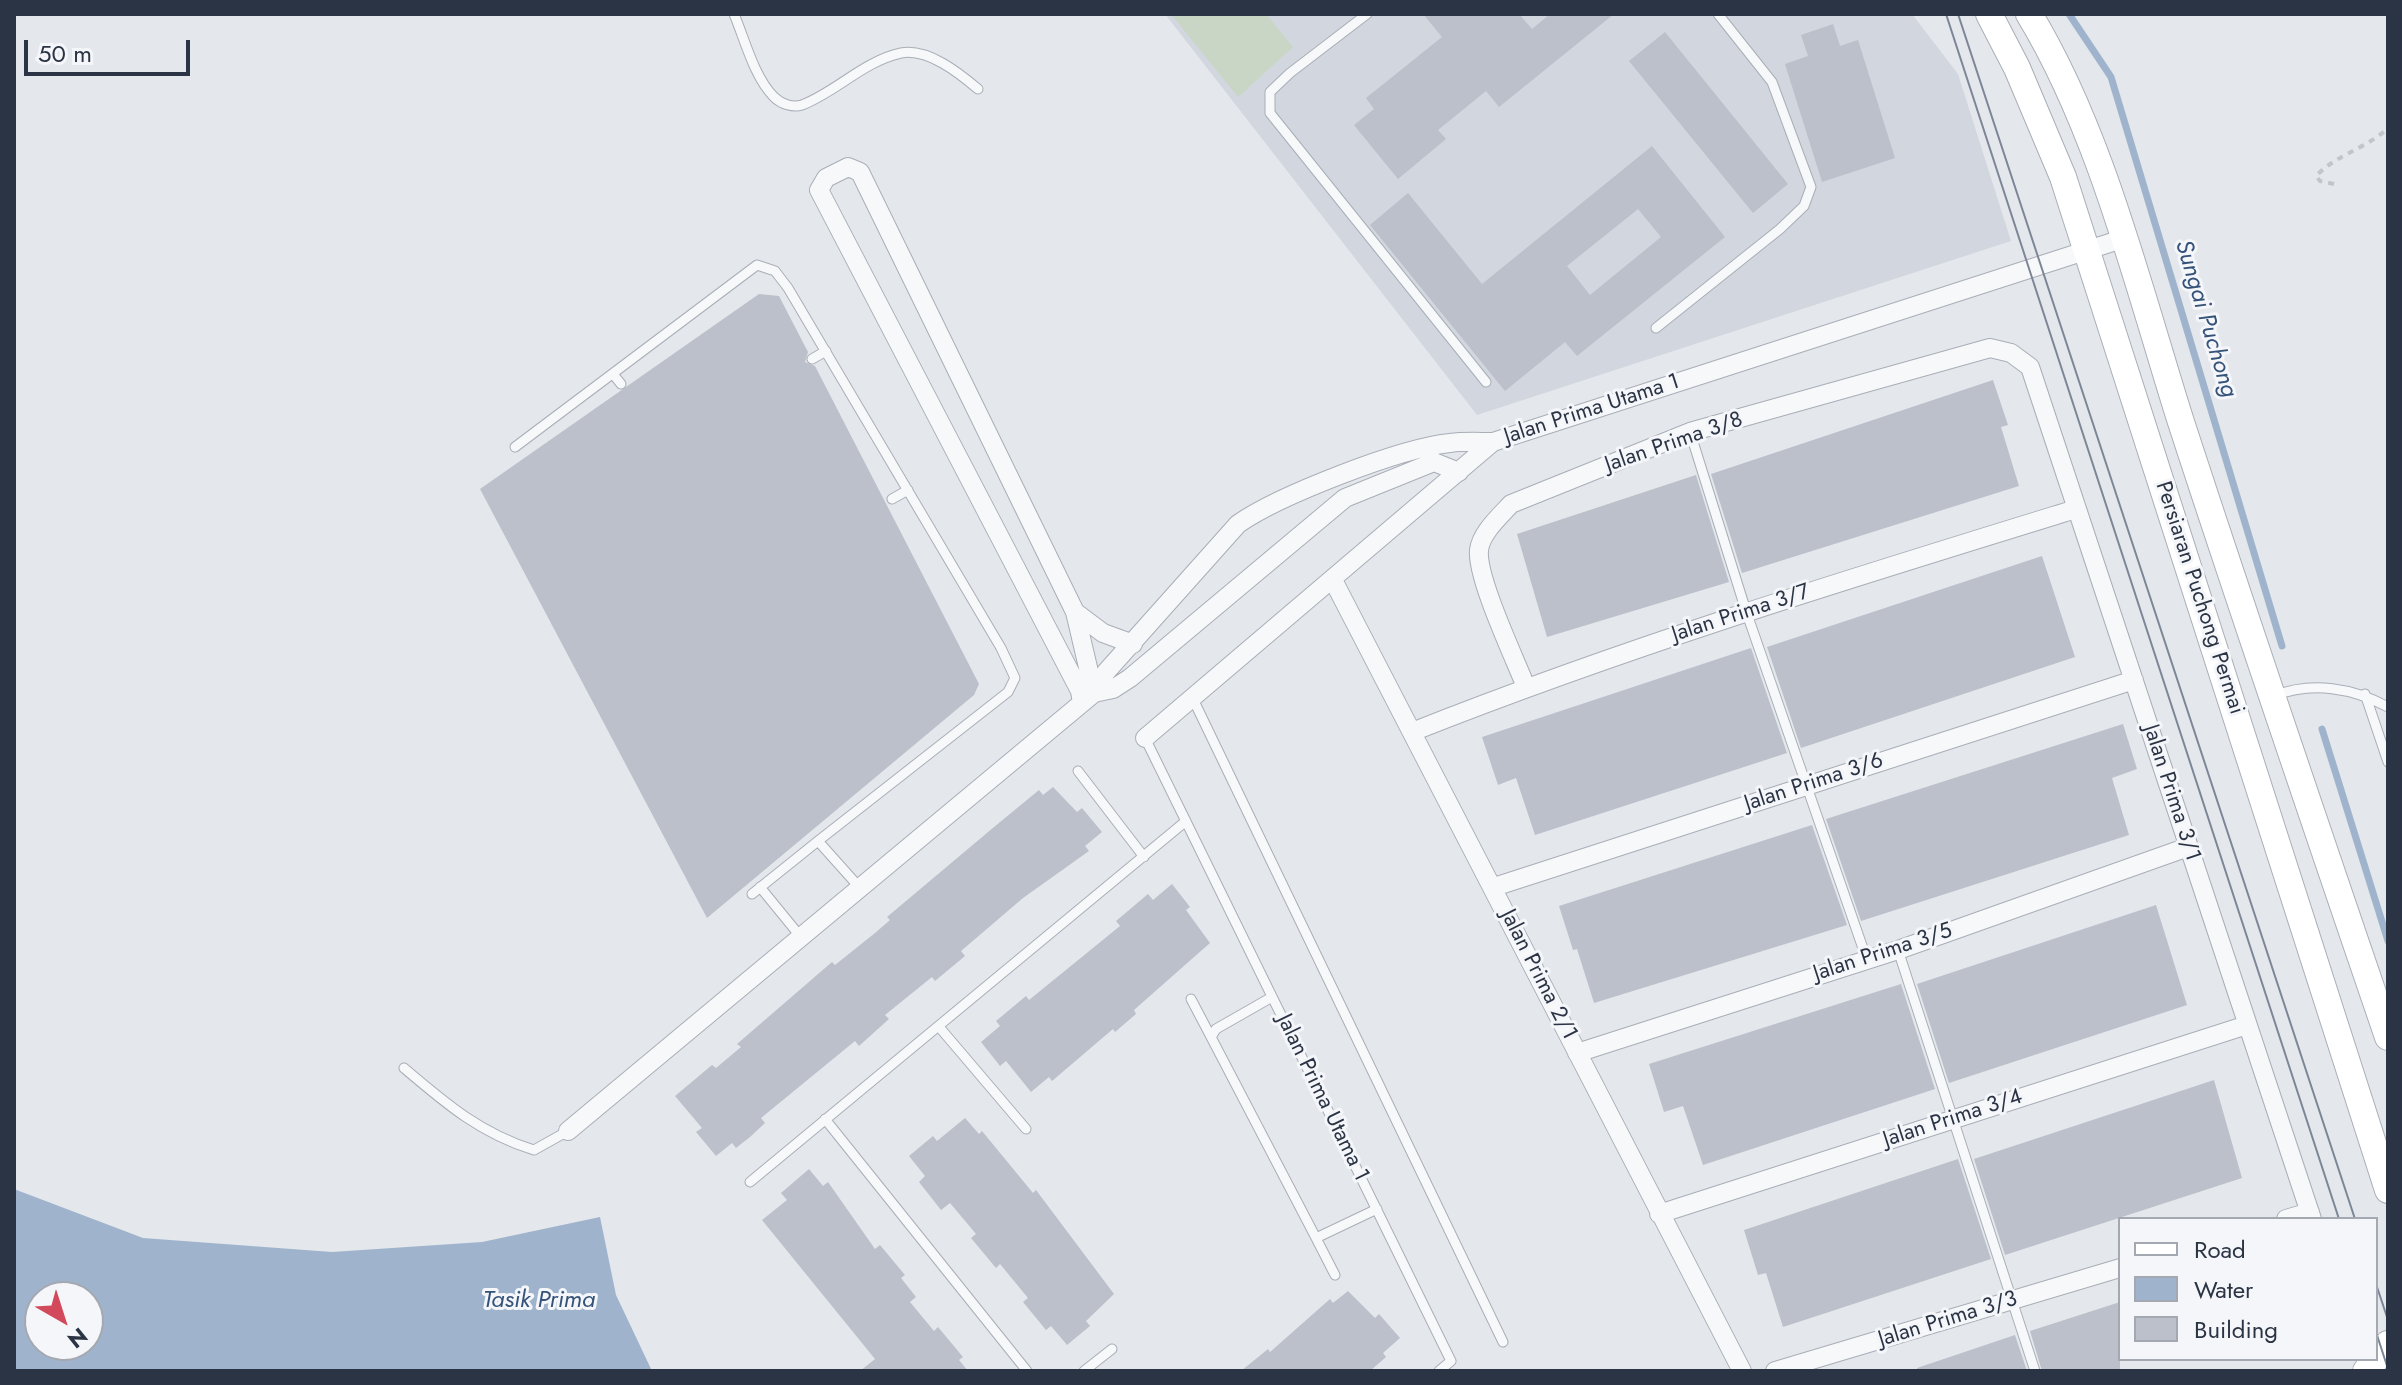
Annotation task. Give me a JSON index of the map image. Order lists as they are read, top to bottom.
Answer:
{
  "streets": {
    "main road": ["Persiaran Puchong Permai"],
    "street": [
      "Jalan Prima Utama 1",
      "Jalan Prima 3/8",
      "Jalan Prima 3/7",
      "Jalan Prima 3/6",
      "Jalan Prima 3/1",
      "Jalan Prima 3/5",
      "Jalan Prima 2/1",
      "Jalan Prima 3/4",
      "Jalan Prima 3/3"
    ]
  },
  "crossings": [
    ["Jalan Prima Utama 1", "Persiaran Puchong Permai"],
    ["Jalan Prima Utama 1", "Jalan Prima 2/1"],
    ["Jalan Prima 3/8", "Jalan Prima 3/7"],
    ["Jalan Prima 3/8", "Jalan Prima 3/1"],
    ["Jalan Prima 3/7", "Jalan Prima 3/1"],
    ["Jalan Prima 3/7", "Jalan Prima 2/1"],
    ["Jalan Prima 3/6", "Jalan Prima 3/1"],
    ["Jalan Prima 3/6", "Jalan Prima 2/1"],
    ["Jalan Prima 3/1", "Jalan Prima 3/5"],
    ["Jalan Prima 3/1", "Jalan Prima 3/4"],
    ["Jalan Prima 3/5", "Jalan Prima 2/1"],
    ["Jalan Prima 2/1", "Jalan Prima 3/4"]
  ],
  "water": ["Sungai Puchong", "Tasik Prima"],
  "legend": ["Road", "Water", "Building"],
  "scale_bar": "50 m",
  "north": "bottom right"
}
